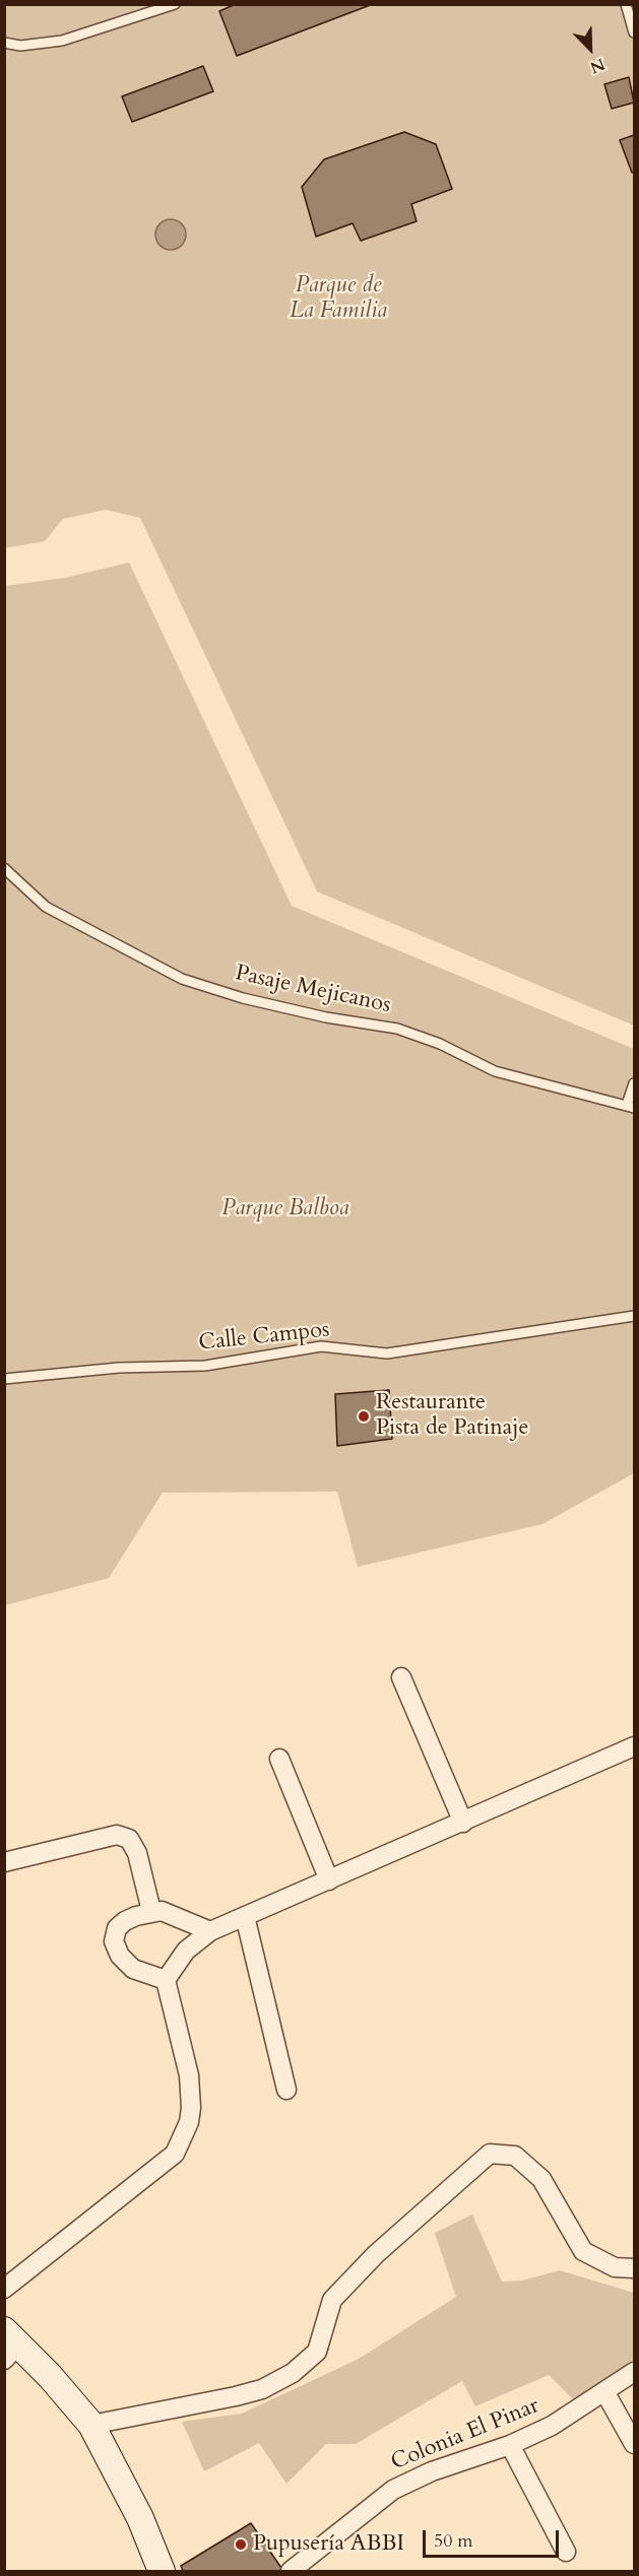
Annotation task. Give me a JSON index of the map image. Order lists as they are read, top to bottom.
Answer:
{
  "streets": {
    "street": ["Colonia El Pinar"],
    "lane": ["Pasaje Mejicanos", "Calle Campos"]
  },
  "parks": ["Parque de La Familia", "Parque Balboa"],
  "places": ["Restaurante Pista de Patinaje", "Pupusería ABBI"],
  "scale_bar": "50 m",
  "north": "bottom right"
}
